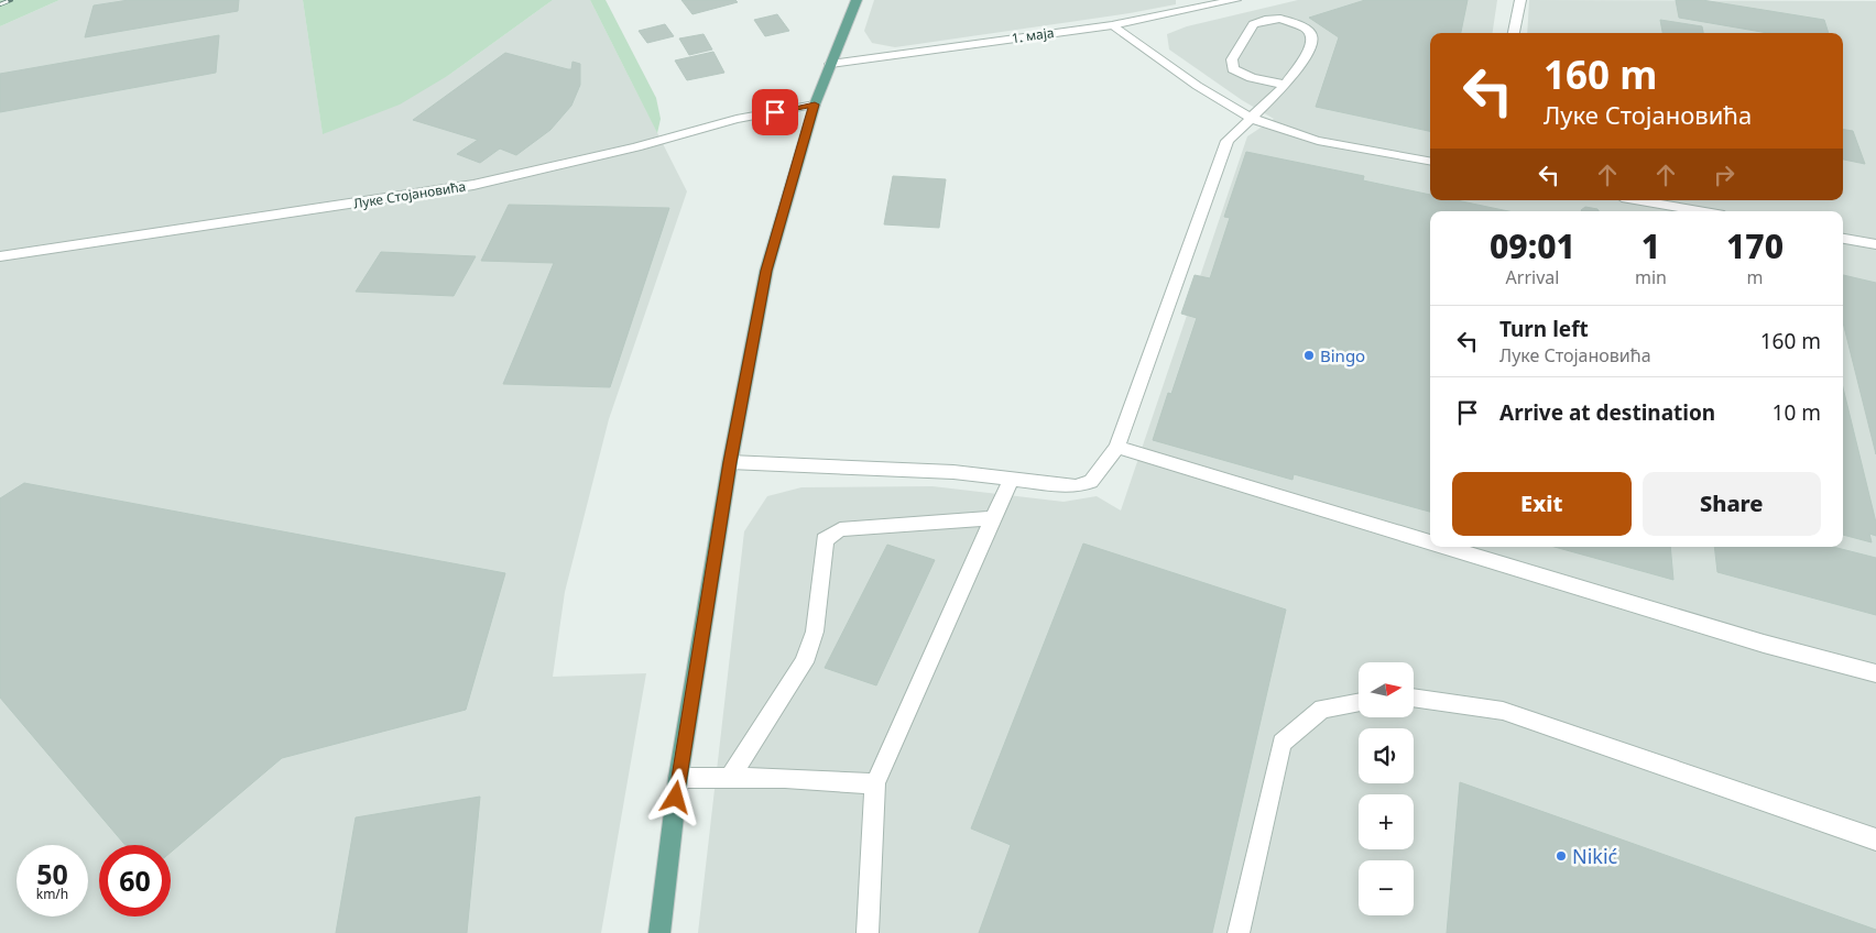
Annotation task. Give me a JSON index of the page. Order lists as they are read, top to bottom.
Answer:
{
  "streets": {
    "street": ["1. маја", "Луке Стојановића"]
  },
  "places": ["Bingo", "Nikić"],
  "north": "right",
  "page": {
    "turn": ["160 m", "Луке Стојановића"],
    "eta": [
      "09:01",
      "Arrival",
      "1",
      "min",
      "170",
      "m"
    ],
    "list": [
      {
        "name": "Turn left",
        "note": "Луке Стојановића",
        "value": "160 m"
      },
      {
        "name": "Arrive at destination",
        "value": "10 m"
      }
    ],
    "buttons": ["Exit", "Share"],
    "map_buttons": ["+", "−"],
    "speed": "50 km/h",
    "limit": "60"
  }
}
